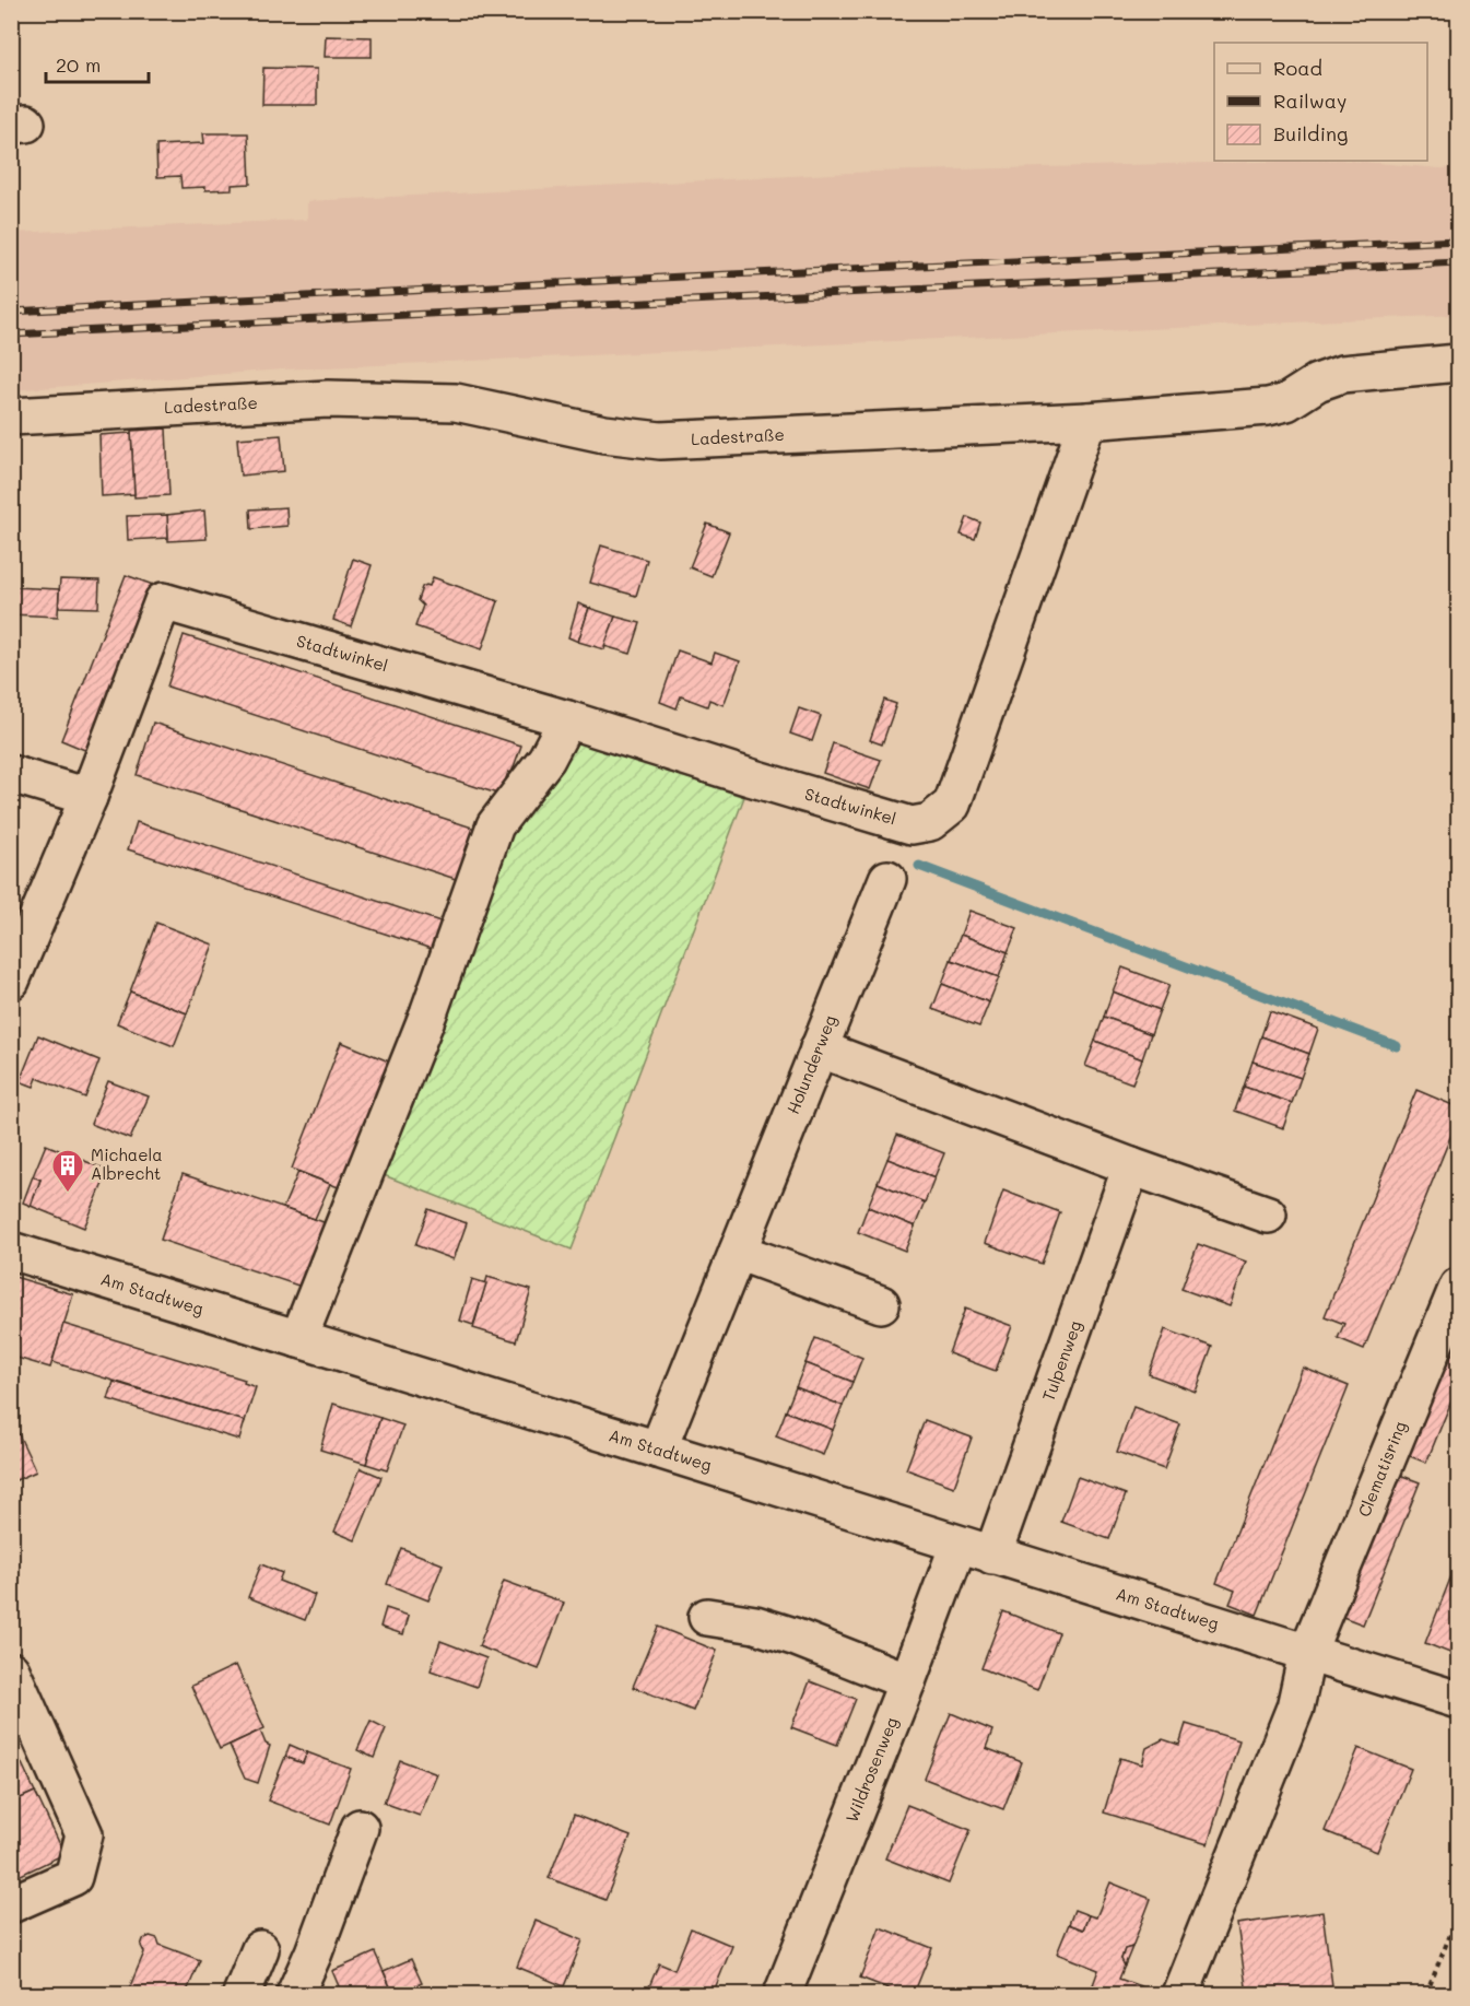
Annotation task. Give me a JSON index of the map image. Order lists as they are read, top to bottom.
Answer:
{
  "streets": {
    "street": [
      "Ladestraße",
      "Stadtwinkel",
      "Holunderweg",
      "Am Stadtweg",
      "Tulpenweg",
      "Clematisring",
      "Wildrosenweg"
    ]
  },
  "crossings": [
    ["Ladestraße", "Stadtwinkel"],
    ["Holunderweg", "Am Stadtweg"],
    ["Am Stadtweg", "Tulpenweg"],
    ["Am Stadtweg", "Clematisring"],
    ["Am Stadtweg", "Wildrosenweg"]
  ],
  "places": {
    "building": ["Michaela Albrecht"]
  },
  "legend": ["Road", "Railway", "Building"],
  "scale_bar": "20 m"
}
